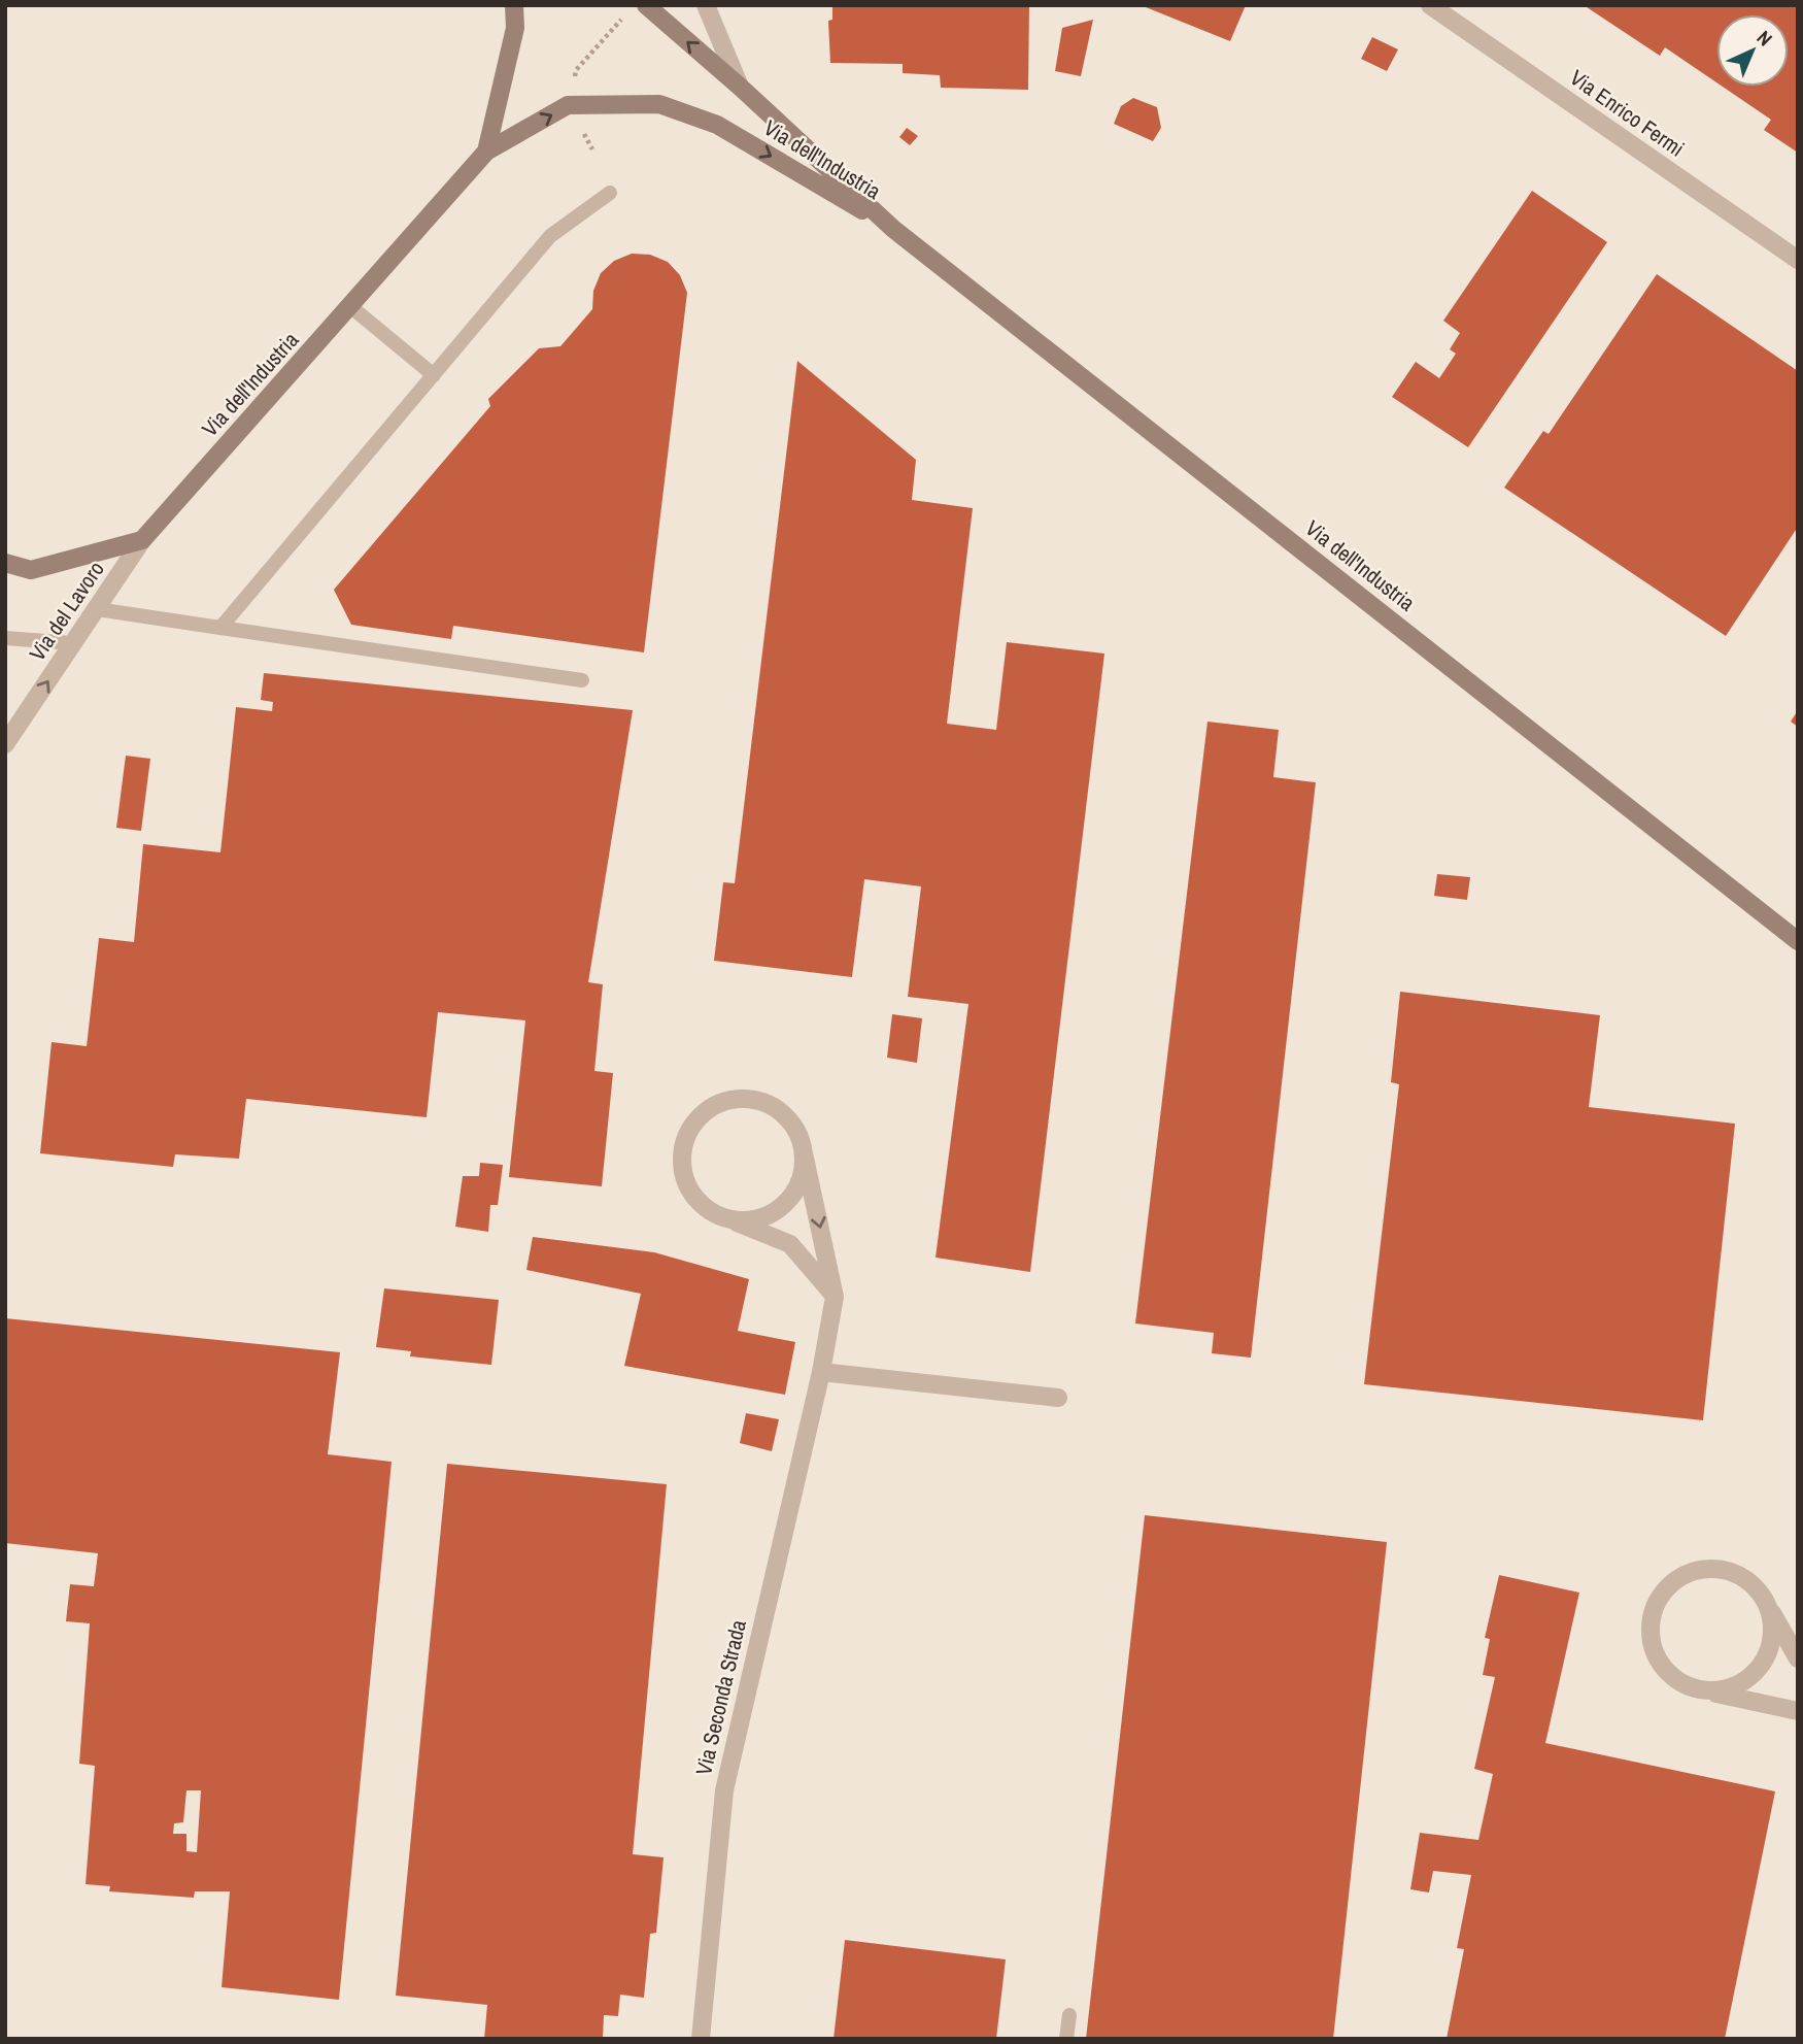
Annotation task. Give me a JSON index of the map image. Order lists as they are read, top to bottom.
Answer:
{
  "streets": {
    "main road": ["Via dell'Industria"],
    "street": ["Via Enrico Fermi", "Via del Lavoro", "Via Seconda Strada"]
  },
  "crossings": [
    ["Via dell'Industria", "Via del Lavoro"]
  ],
  "one_way": ["Via del Lavoro"],
  "north": "top right"
}
